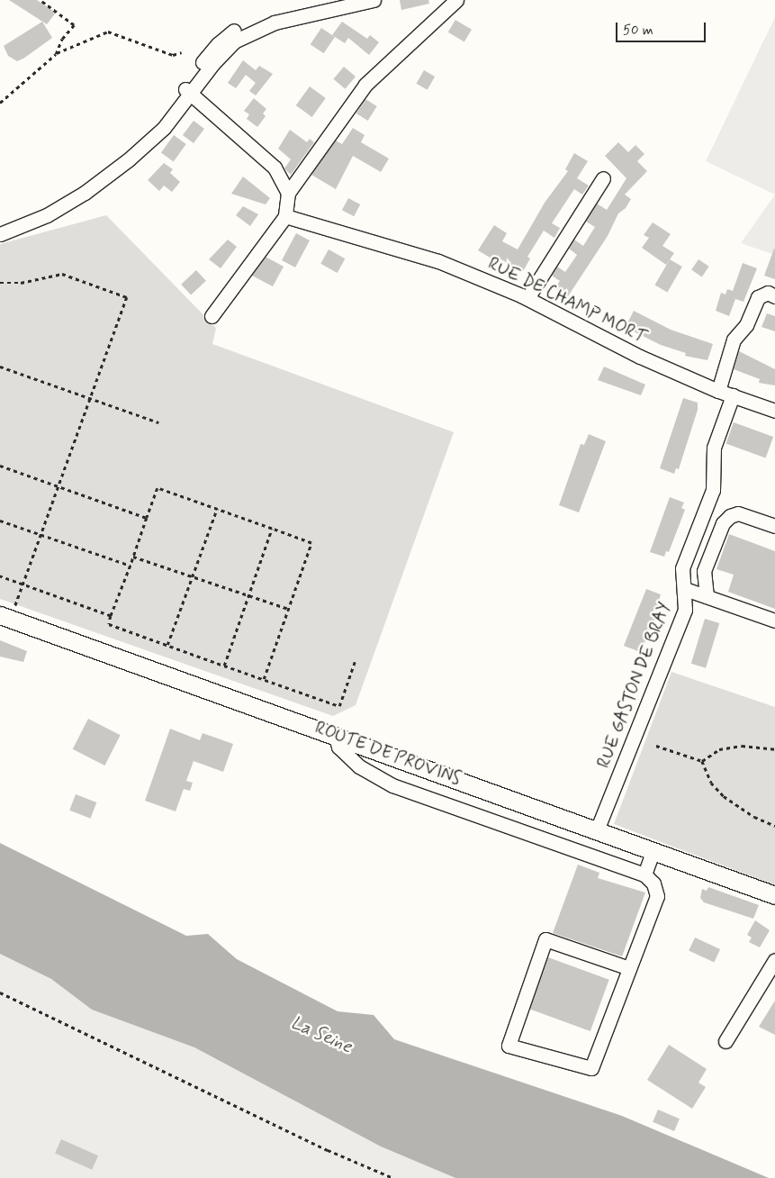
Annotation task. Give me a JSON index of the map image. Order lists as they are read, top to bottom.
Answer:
{
  "streets": {
    "main road": ["ROUTE DE PROVINS"],
    "street": ["RUE DE CHAMP MORT", "RUE GASTON DE BRAY"]
  },
  "crossings": [
    ["RUE DE CHAMP MORT", "RUE GASTON DE BRAY"],
    ["RUE GASTON DE BRAY", "ROUTE DE PROVINS"]
  ],
  "water": ["La Seine"],
  "scale_bar": "50 m"
}
